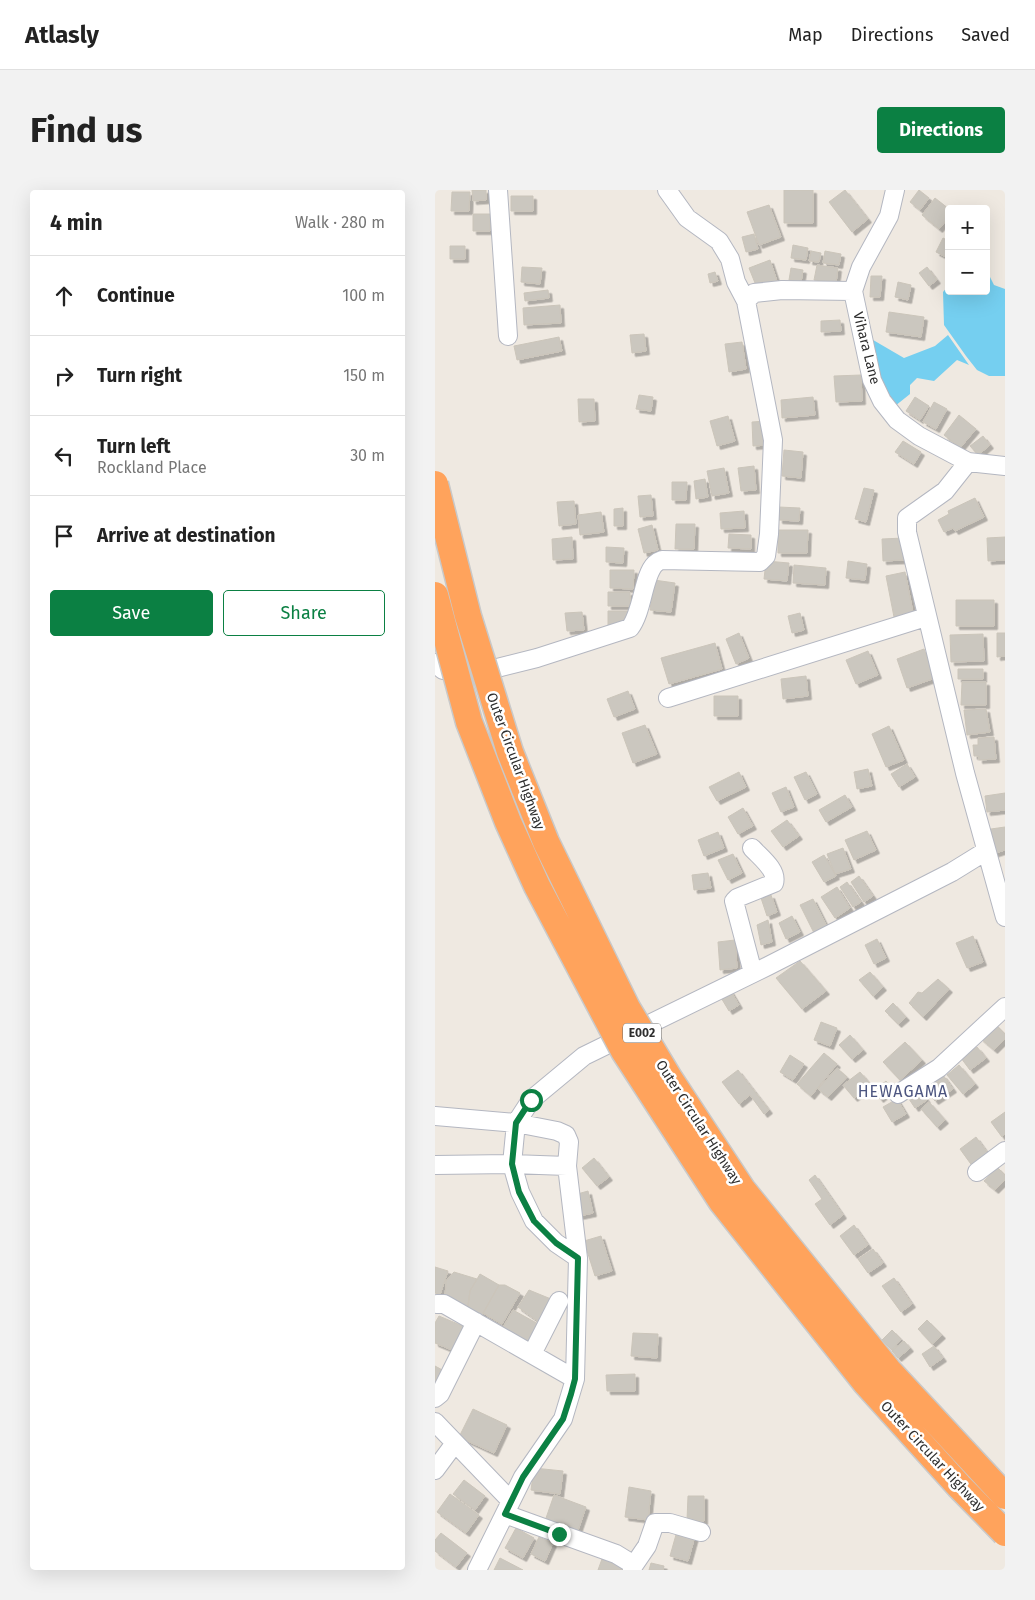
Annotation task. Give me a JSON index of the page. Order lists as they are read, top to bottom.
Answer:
{
  "streets": {
    "highway": ["Outer Circular Highway", "E002"],
    "street": ["Vihara Lane"]
  },
  "districts": ["HEWAGAMA"],
  "page": {
    "header": "Atlasly",
    "nav": ["Map", "Directions", "Saved"],
    "buttons": [
      "Directions",
      ["Save", "Share"]
    ],
    "title": "Find us",
    "heading": ["4 min", "Walk · 280 m"],
    "map_buttons": ["+", "−"],
    "list": [
      ["Continue", "100 m"],
      ["Turn right", "150 m"],
      ["Turn left", "Rockland Place", "30 m"],
      "Arrive at destination"
    ]
  }
}
